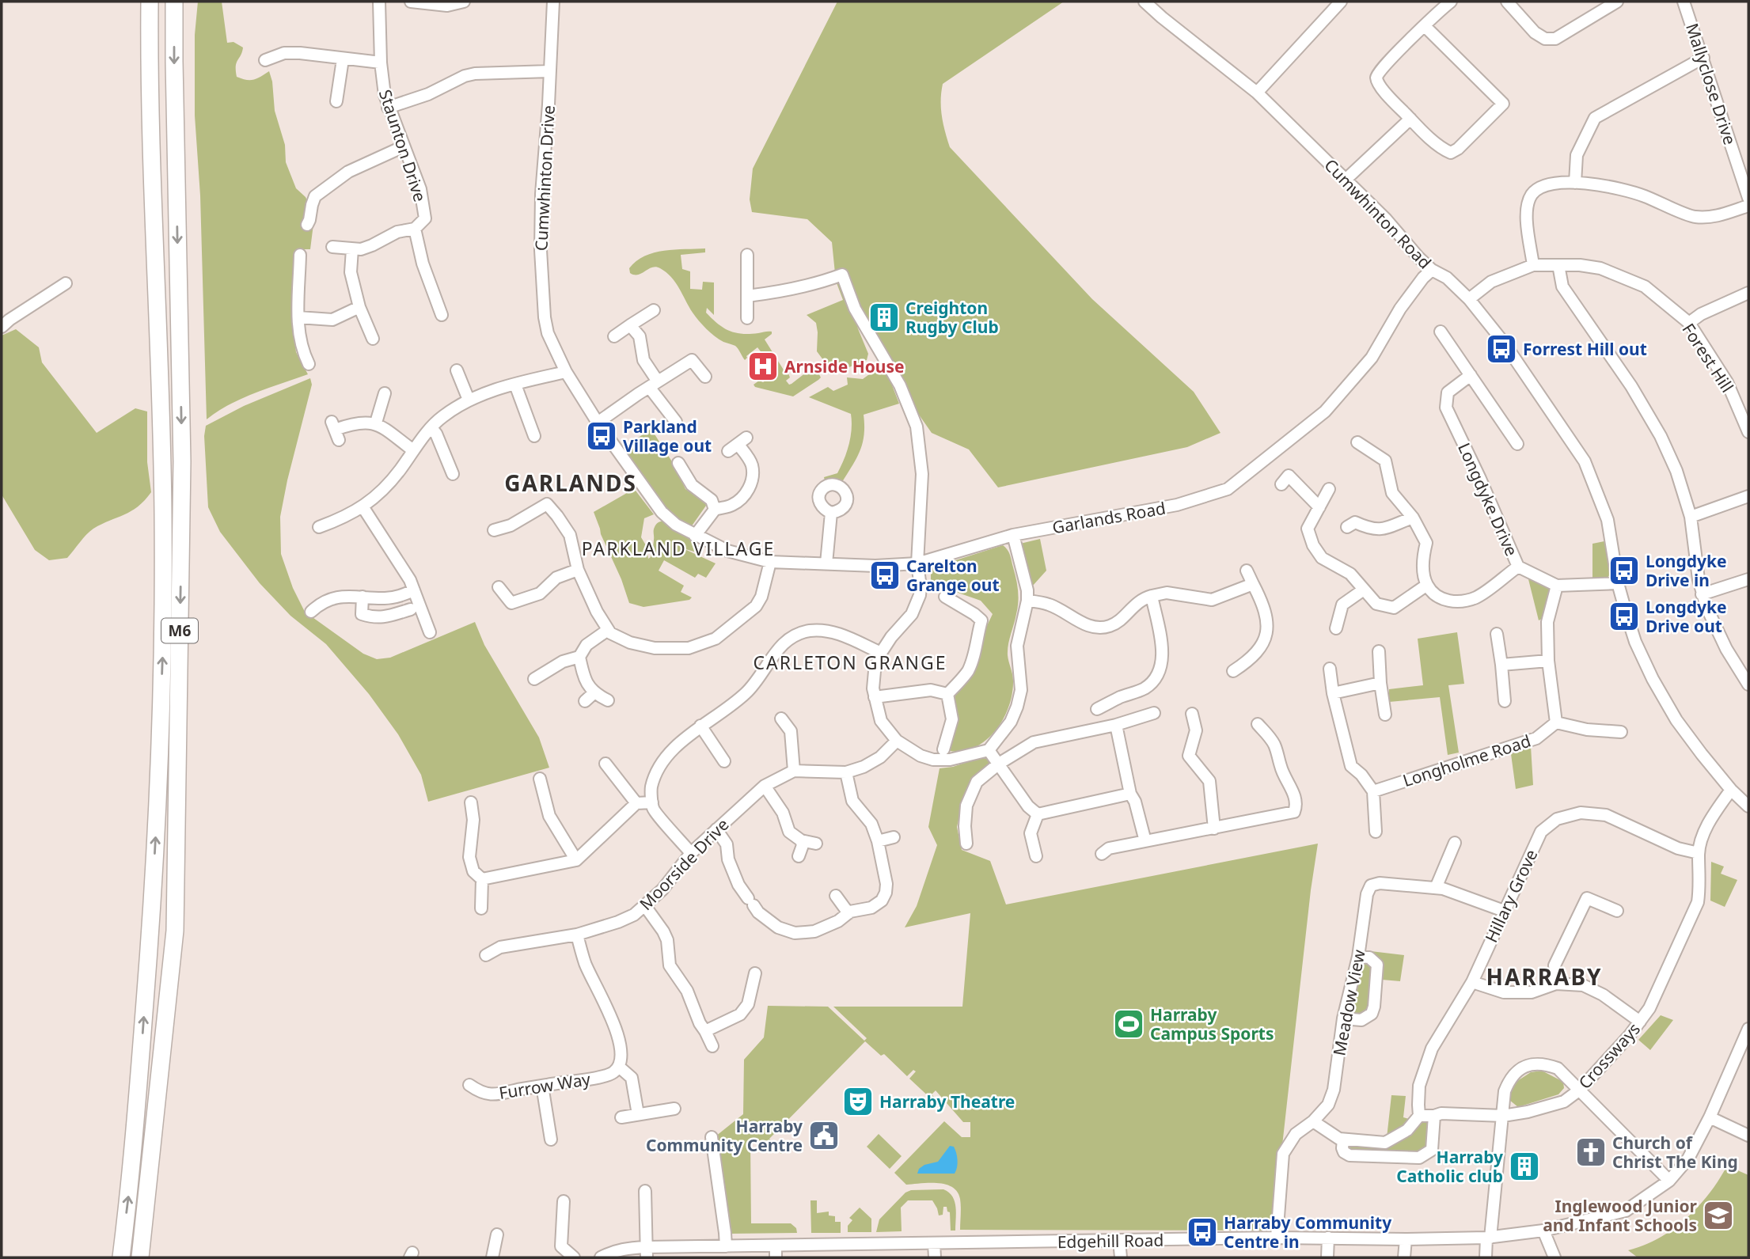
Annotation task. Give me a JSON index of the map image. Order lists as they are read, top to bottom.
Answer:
{
  "streets": {
    "highway": ["M6"],
    "street": [
      "Mallyclose Drive",
      "Staunton Drive",
      "Cumwhinton Drive",
      "Cumwhinton Road",
      "Forest Hill",
      "Longdyke Drive",
      "Garlands Road",
      "Longholme Road",
      "Moorside Drive",
      "Hillary Grove",
      "Meadow View",
      "Crossways",
      "Furrow Way",
      "Edgehill Road"
    ]
  },
  "crossings": [
    ["Cumwhinton Drive", "Garlands Road"],
    ["Cumwhinton Road", "Forest Hill"],
    ["Cumwhinton Road", "Longdyke Drive"],
    ["Cumwhinton Road", "Garlands Road"],
    ["Cumwhinton Road", "Crossways"],
    ["Hillary Grove", "Meadow View"],
    ["Hillary Grove", "Crossways"],
    ["Meadow View", "Edgehill Road"]
  ],
  "districts": [
    "GARLANDS",
    "PARKLAND VILLAGE",
    "CARLETON GRANGE",
    "HARRABY"
  ],
  "places": {
    "building": ["Creighton Rugby Club", "Harraby Catholic club"],
    "bus stop": [
      "Forrest Hill out",
      "Parkland Village out",
      "Longdyke Drive in",
      "Carelton Grange out",
      "Longdyke Drive out",
      "Harraby Community Centre in"
    ],
    "hospital": ["Arnside House"],
    "sports": ["Harraby Campus Sports"],
    "theatre": ["Harraby Theatre"],
    "public building": ["Harraby Community Centre"],
    "church": ["Church of Christ The King"],
    "school or university": ["Inglewood Junior and Infant Schools"]
  }
}
